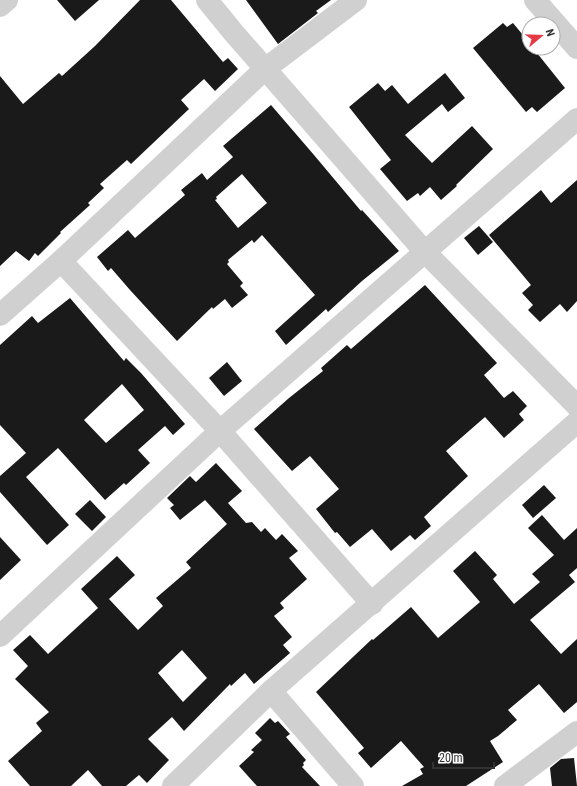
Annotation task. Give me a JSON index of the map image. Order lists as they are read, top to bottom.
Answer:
{
  "scale_bar": "20 m",
  "north": "right"
}
